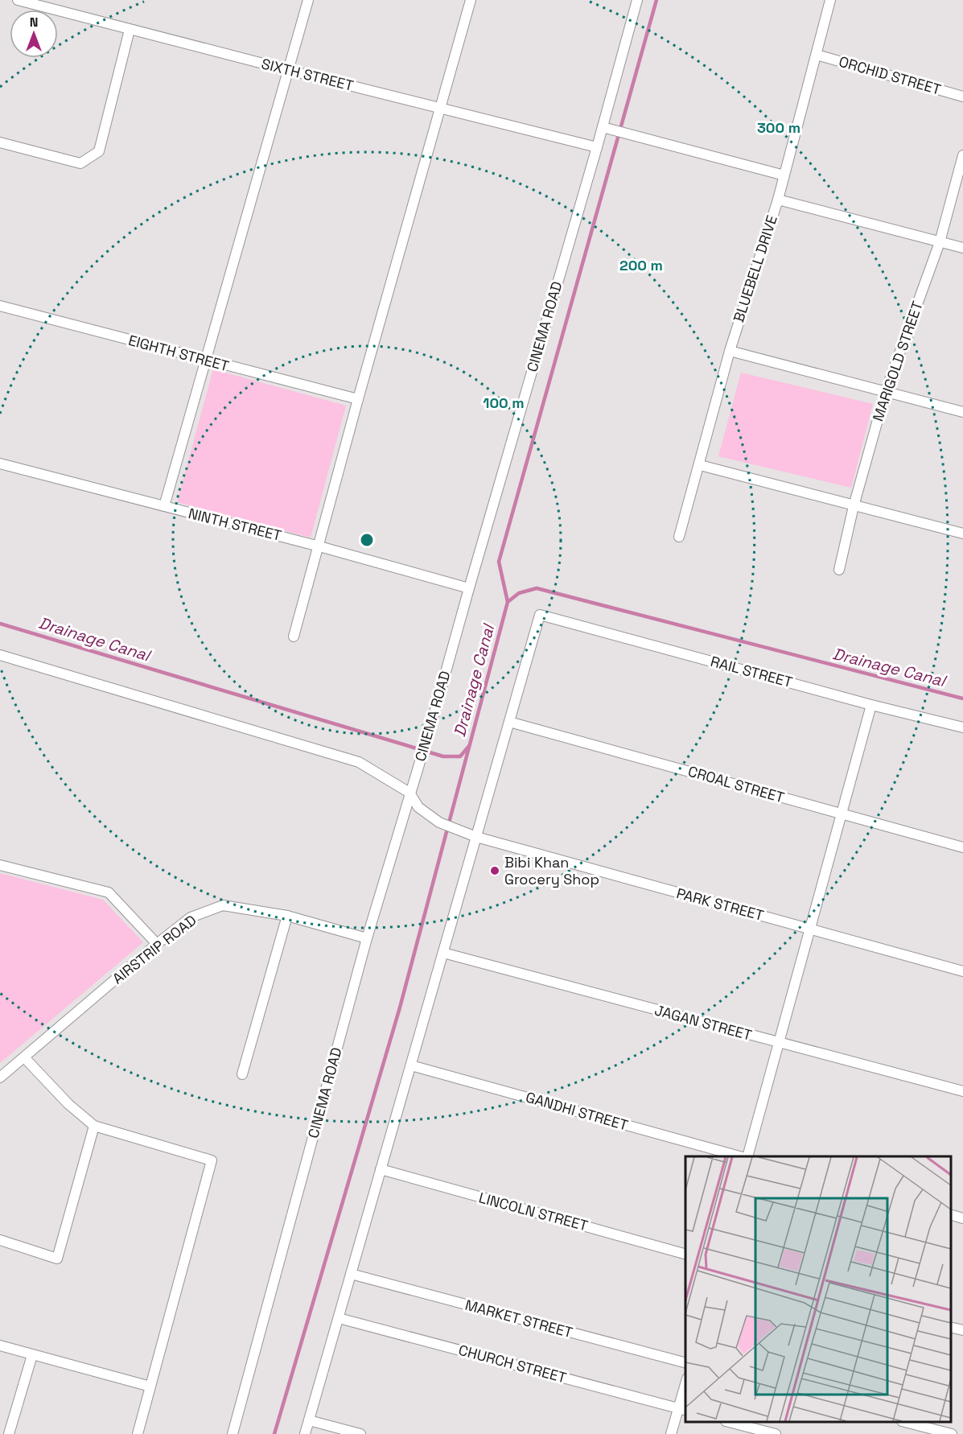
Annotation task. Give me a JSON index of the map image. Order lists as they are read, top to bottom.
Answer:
{
  "streets": {
    "street": [
      "SIXTH STREET",
      "ORCHID STREET",
      "BLUEBELL DRIVE",
      "CINEMA ROAD",
      "EIGHTH STREET",
      "MARIGOLD STREET",
      "NINTH STREET",
      "RAIL STREET",
      "CROAL STREET",
      "PARK STREET",
      "AIRSTRIP ROAD",
      "JAGAN STREET",
      "GANDHI STREET",
      "LINCOLN STREET",
      "MARKET STREET",
      "CHURCH STREET"
    ]
  },
  "crossings": [
    ["SIXTH STREET", "CINEMA ROAD"],
    ["ORCHID STREET", "BLUEBELL DRIVE"],
    ["CINEMA ROAD", "NINTH STREET"],
    ["CINEMA ROAD", "PARK STREET"],
    ["CINEMA ROAD", "AIRSTRIP ROAD"],
    ["RAIL STREET", "CROAL STREET"]
  ],
  "water": ["Drainage Canal"],
  "places": ["Bibi Khan Grocery Shop"],
  "north": "top",
  "rings": ["300 m", "200 m", "100 m"]
}
